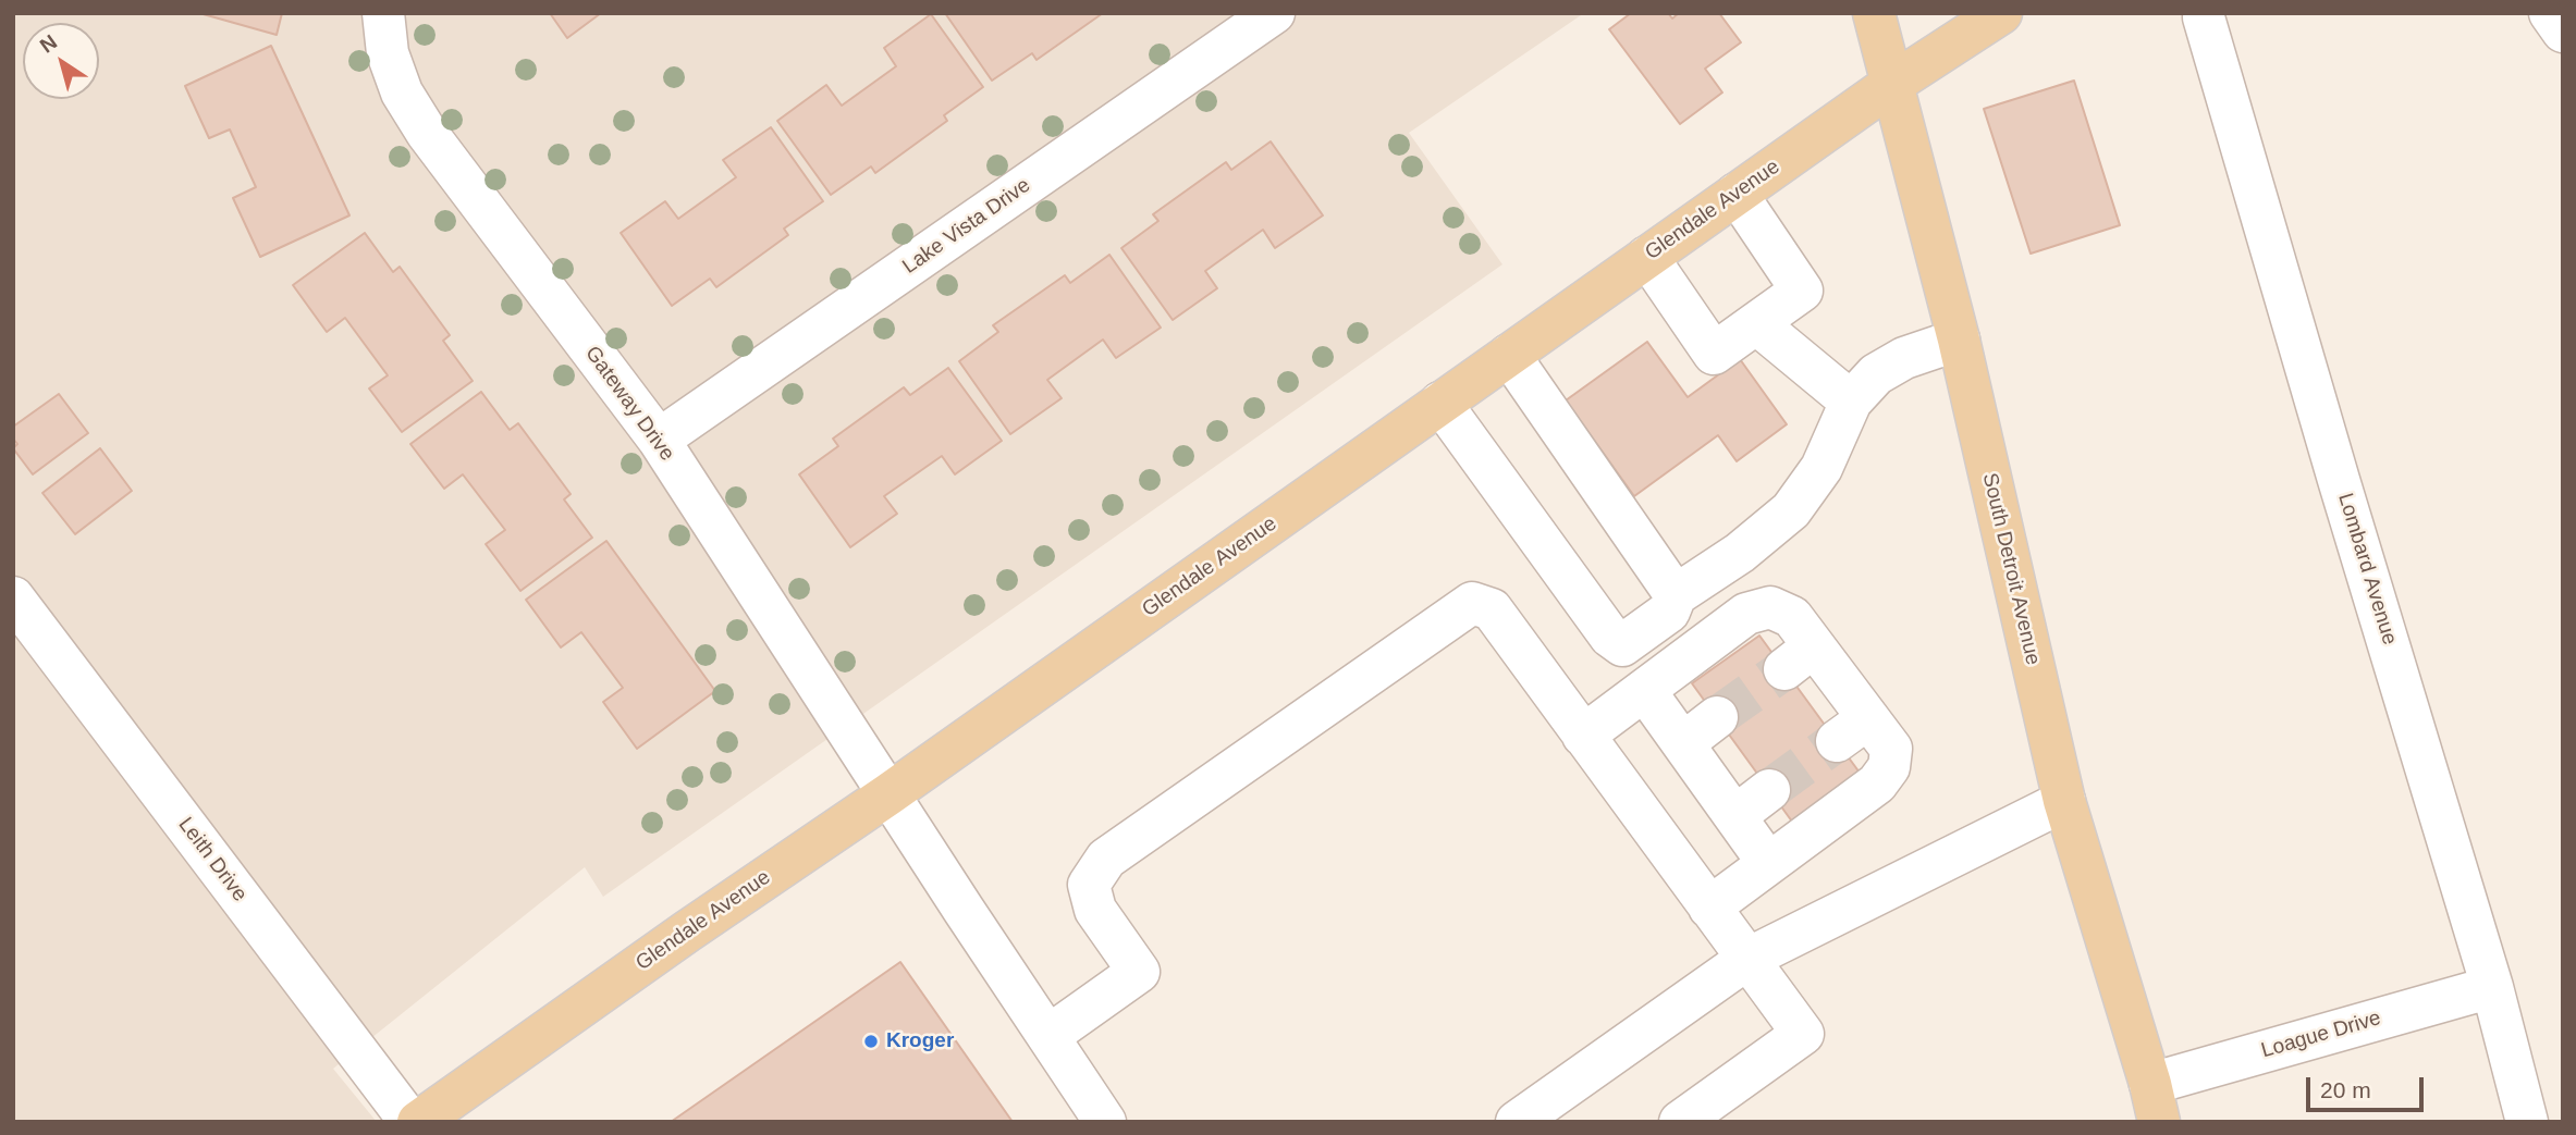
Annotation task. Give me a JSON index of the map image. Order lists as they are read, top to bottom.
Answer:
{
  "streets": {
    "main road": ["Glendale Avenue", "South Detroit Avenue"],
    "street": [
      "Lake Vista Drive",
      "Gateway Drive",
      "Lombard Avenue",
      "Leith Drive",
      "Loague Drive"
    ]
  },
  "crossings": [
    ["Glendale Avenue", "Gateway Drive"],
    ["Glendale Avenue", "South Detroit Avenue"],
    ["Lake Vista Drive", "Gateway Drive"],
    ["South Detroit Avenue", "Loague Drive"],
    ["Lombard Avenue", "Loague Drive"]
  ],
  "places": ["Kroger"],
  "scale_bar": "20 m",
  "north": "top left"
}
